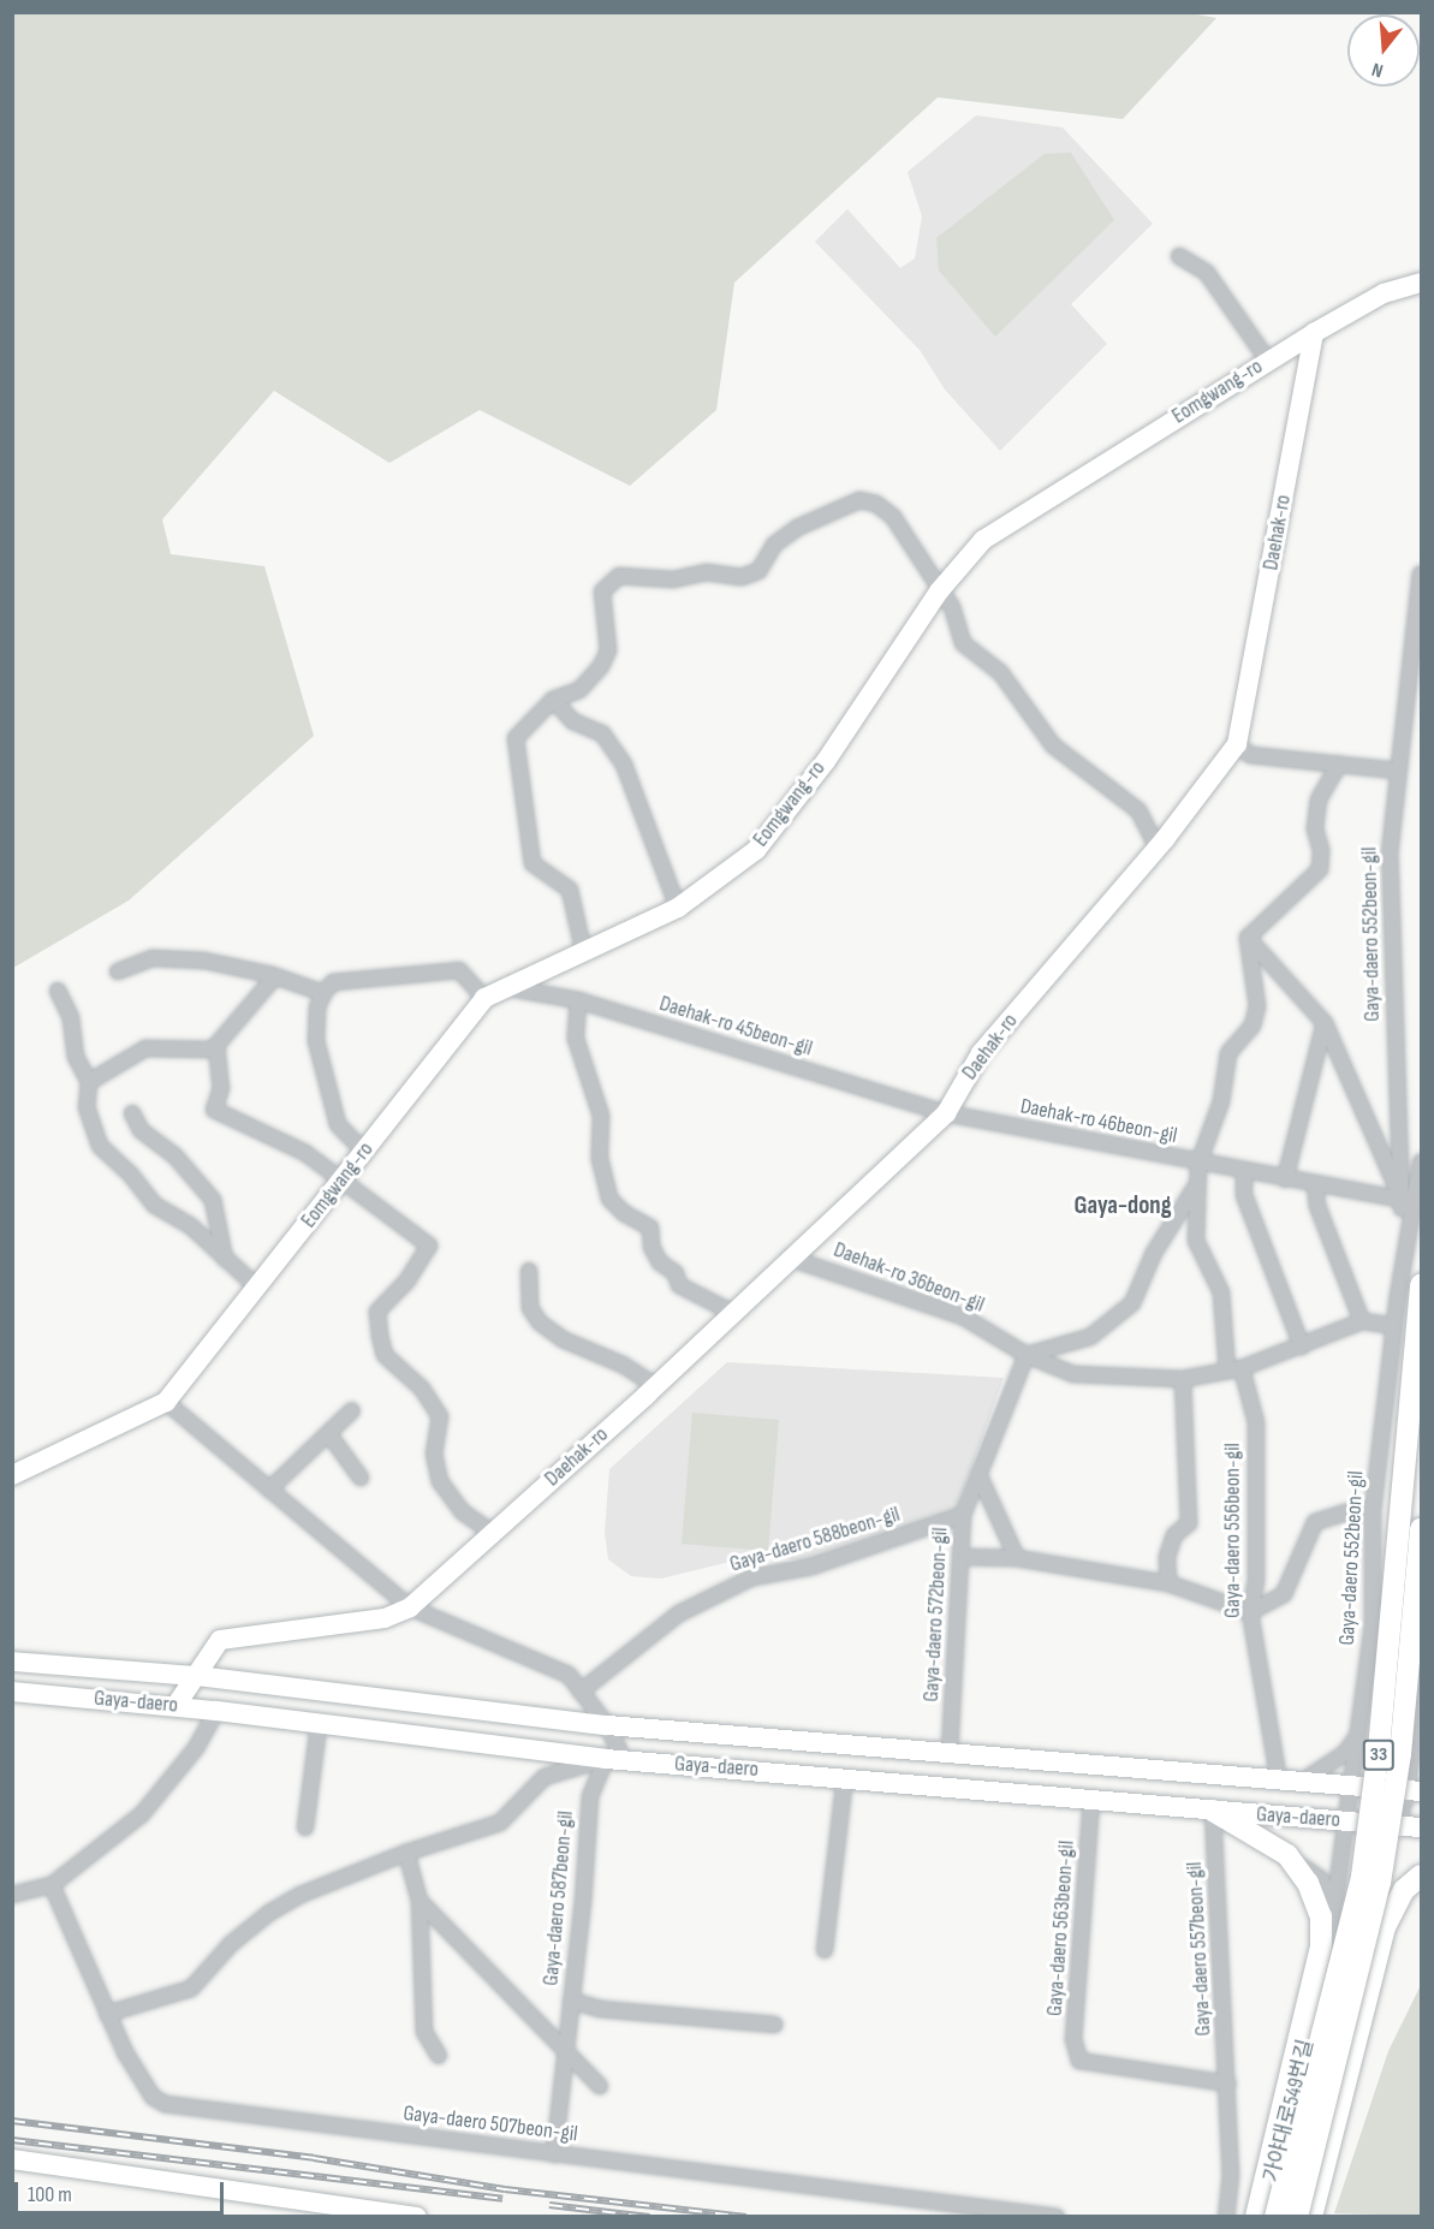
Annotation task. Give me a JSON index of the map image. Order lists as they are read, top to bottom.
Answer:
{
  "streets": {
    "highway": ["33"],
    "main road": ["Eomgwang-ro", "Daehak-ro", "Gaya-daero"],
    "street": [
      "Gaya-daero 552beon-gil",
      "Daehak-ro 45beon-gil",
      "Daehak-ro 46beon-gil",
      "Daehak-ro 36beon-gil",
      "Gaya-daero 556beon-gil",
      "Gaya-daero 588beon-gil",
      "Gaya-daero 572beon-gil",
      "Gaya-daero 587beon-gil",
      "Gaya-daero 563beon-gil",
      "Gaya-daero 557beon-gil",
      "가야대로549번길",
      "Gaya-daero 507beon-gil"
    ]
  },
  "crossings": [
    ["Eomgwang-ro", "Daehak-ro"],
    ["Eomgwang-ro", "Daehak-ro 45beon-gil"],
    ["Daehak-ro", "Daehak-ro 45beon-gil"],
    ["Daehak-ro", "Daehak-ro 46beon-gil"],
    ["Daehak-ro", "Daehak-ro 36beon-gil"],
    ["Daehak-ro", "Gaya-daero"],
    ["Gaya-daero 552beon-gil", "Daehak-ro 46beon-gil"],
    ["Gaya-daero 552beon-gil", "Gaya-daero"],
    ["Gaya-daero 552beon-gil", "가야대로549번길"],
    ["Daehak-ro 45beon-gil", "Daehak-ro 46beon-gil"],
    ["Daehak-ro 36beon-gil", "Gaya-daero 556beon-gil"],
    ["Daehak-ro 36beon-gil", "Gaya-daero 572beon-gil"],
    ["Gaya-daero 556beon-gil", "Gaya-daero"],
    ["Gaya-daero 588beon-gil", "Gaya-daero 572beon-gil"],
    ["Gaya-daero 572beon-gil", "Gaya-daero"],
    ["Gaya-daero", "Gaya-daero 587beon-gil"],
    ["Gaya-daero", "Gaya-daero 563beon-gil"],
    ["Gaya-daero", "Gaya-daero 557beon-gil"],
    ["Gaya-daero 587beon-gil", "Gaya-daero 507beon-gil"],
    ["Gaya-daero 563beon-gil", "Gaya-daero 557beon-gil"]
  ],
  "districts": ["Gaya-dong"],
  "scale_bar": "100 m",
  "north": "bottom"
}
